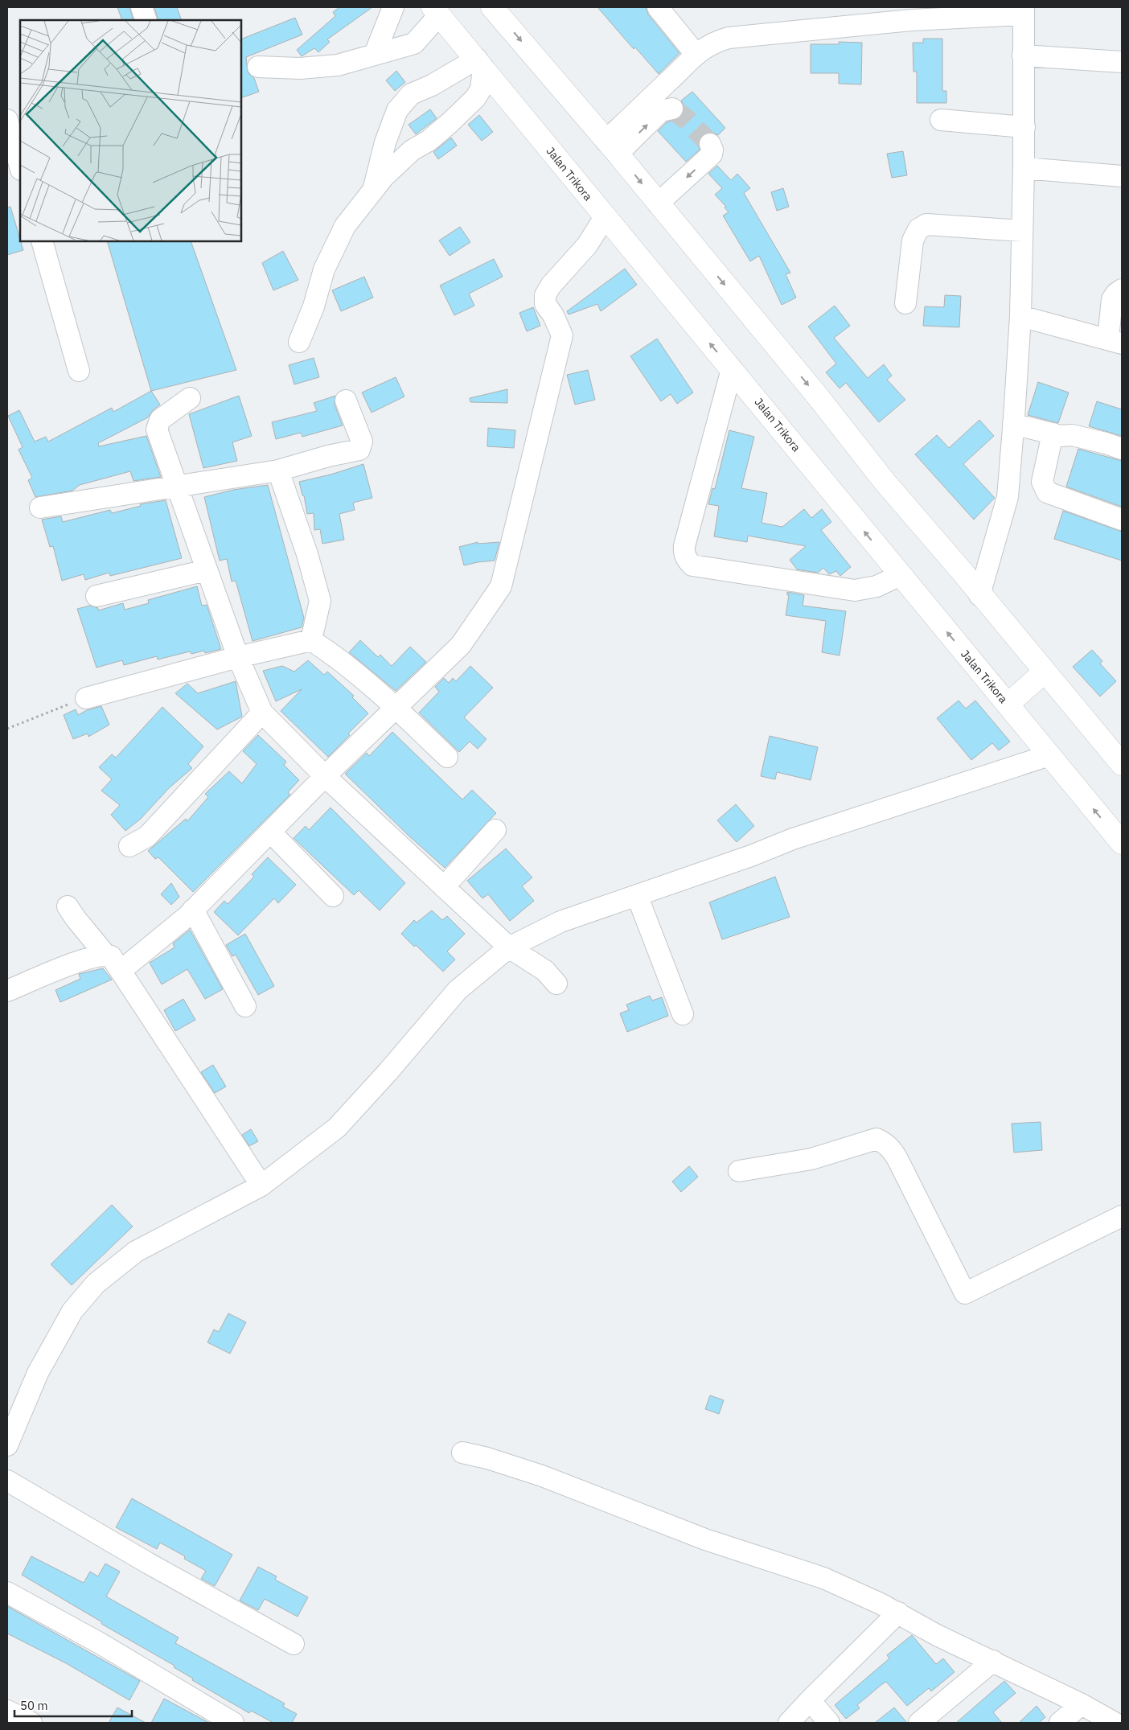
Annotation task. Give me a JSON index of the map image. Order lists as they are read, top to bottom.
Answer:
{
  "streets": {
    "main road": ["Jalan Trikora"]
  },
  "scale_bar": "50 m"
}
